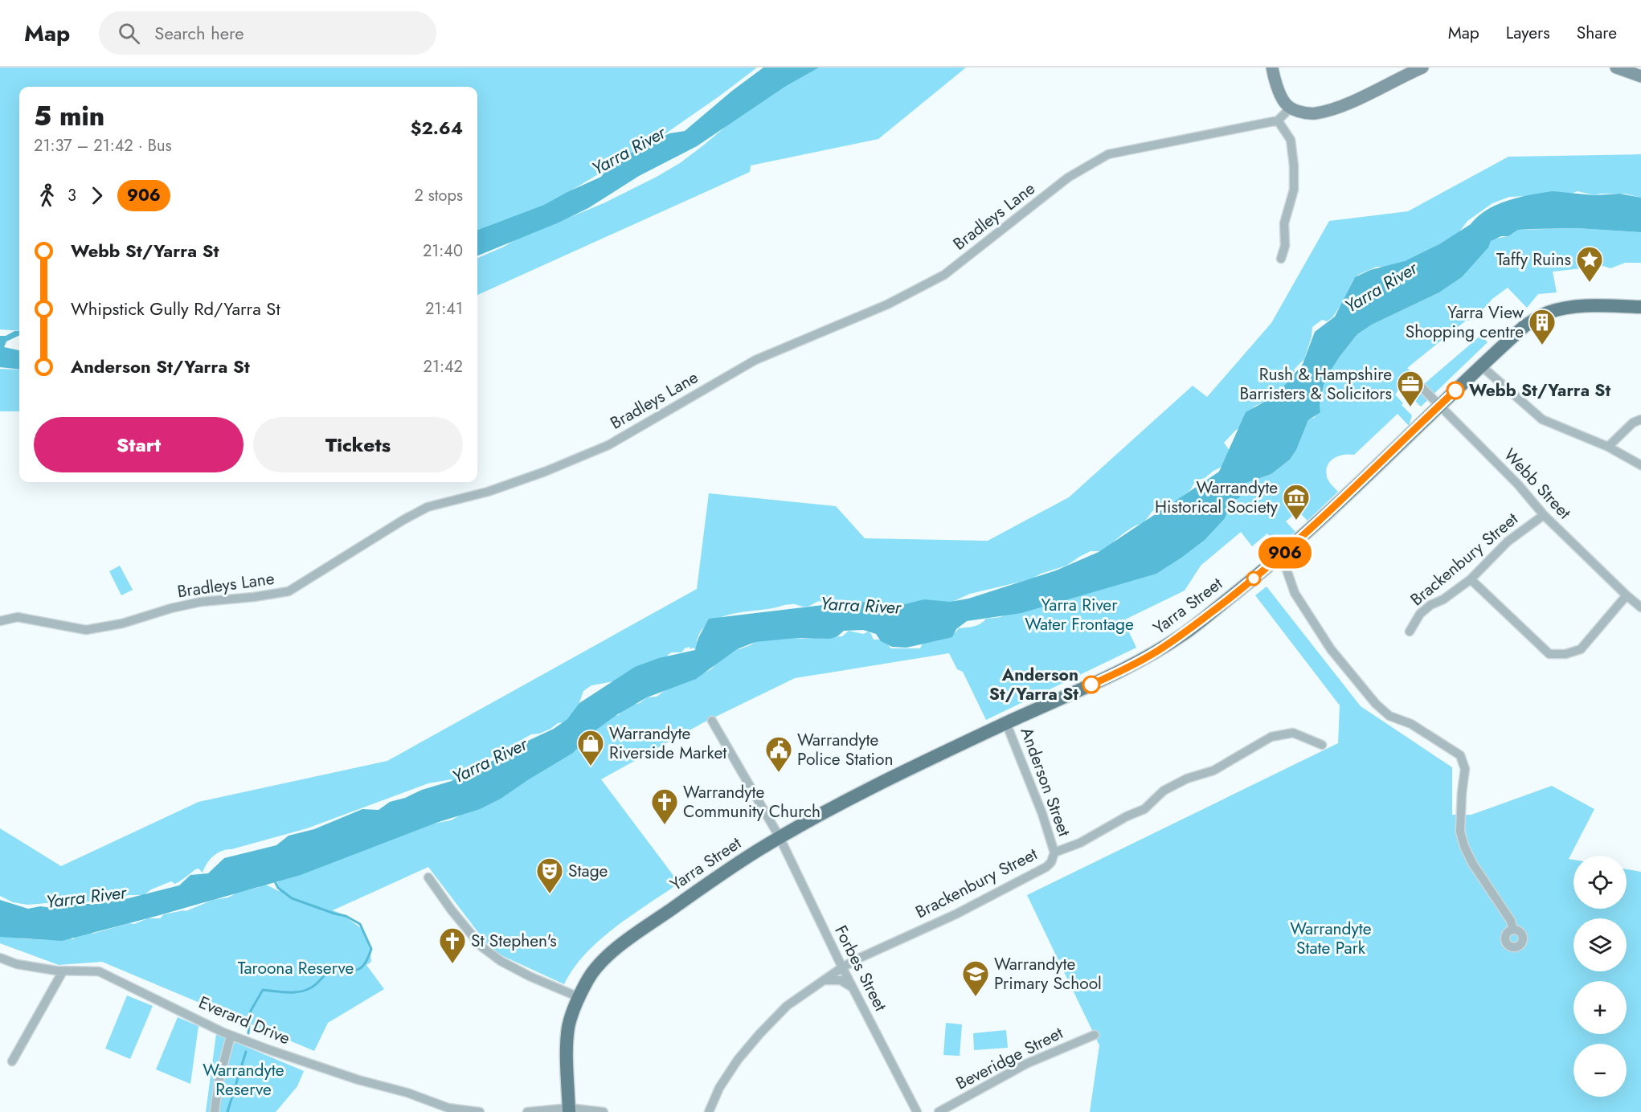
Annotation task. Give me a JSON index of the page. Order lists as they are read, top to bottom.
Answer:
{
  "streets": {
    "main road": ["Yarra Street"],
    "street": [
      "Bradleys Lane",
      "Webb Street",
      "Brackenbury Street",
      "Anderson Street",
      "Forbes Street",
      "Everard Drive",
      "Beveridge Street"
    ]
  },
  "crossings": [
    ["Webb Street", "Brackenbury Street"],
    ["Webb Street", "Yarra Street"],
    ["Brackenbury Street", "Anderson Street"],
    ["Brackenbury Street", "Forbes Street"],
    ["Yarra Street", "Anderson Street"],
    ["Yarra Street", "Forbes Street"]
  ],
  "water": ["Yarra River"],
  "parks": [
    "Yarra River Water Frontage",
    "Warrandyte State Park",
    "Taroona Reserve",
    "Warrandyte Reserve"
  ],
  "places": {
    "place": ["Taffy Ruins"],
    "building": ["Yarra View Shopping centre"],
    "other": ["Webb St/Yarra St", "Anderson St/Yarra St"],
    "office": ["Rush & Hampshire Barristers & Solicitors"],
    "museum": ["Warrandyte Historical Society"],
    "shop": ["Warrandyte Riverside Market"],
    "public building": ["Warrandyte Police Station"],
    "church": ["Warrandyte Community Church", "St Stephen's"],
    "theatre": ["Stage"],
    "school or university": ["Warrandyte Primary School"]
  },
  "lines": ["bus line 906"],
  "page": {
    "header": "Map",
    "search": "Search here",
    "nav": ["Map", "Layers", "Share"],
    "on_map": "906",
    "heading": ["5 min", "21:37 – 21:42 · Bus", "$2.64"],
    "legs": ["3", "906", "2 stops"],
    "list": [
      {
        "name": "Webb St/Yarra St",
        "value": "21:40"
      },
      {
        "name": "Whipstick Gully Rd/Yarra St",
        "value": "21:41"
      },
      {
        "name": "Anderson St/Yarra St",
        "value": "21:42"
      }
    ],
    "buttons": ["Start", "Tickets"],
    "map_buttons": ["+", "−"]
  }
}
